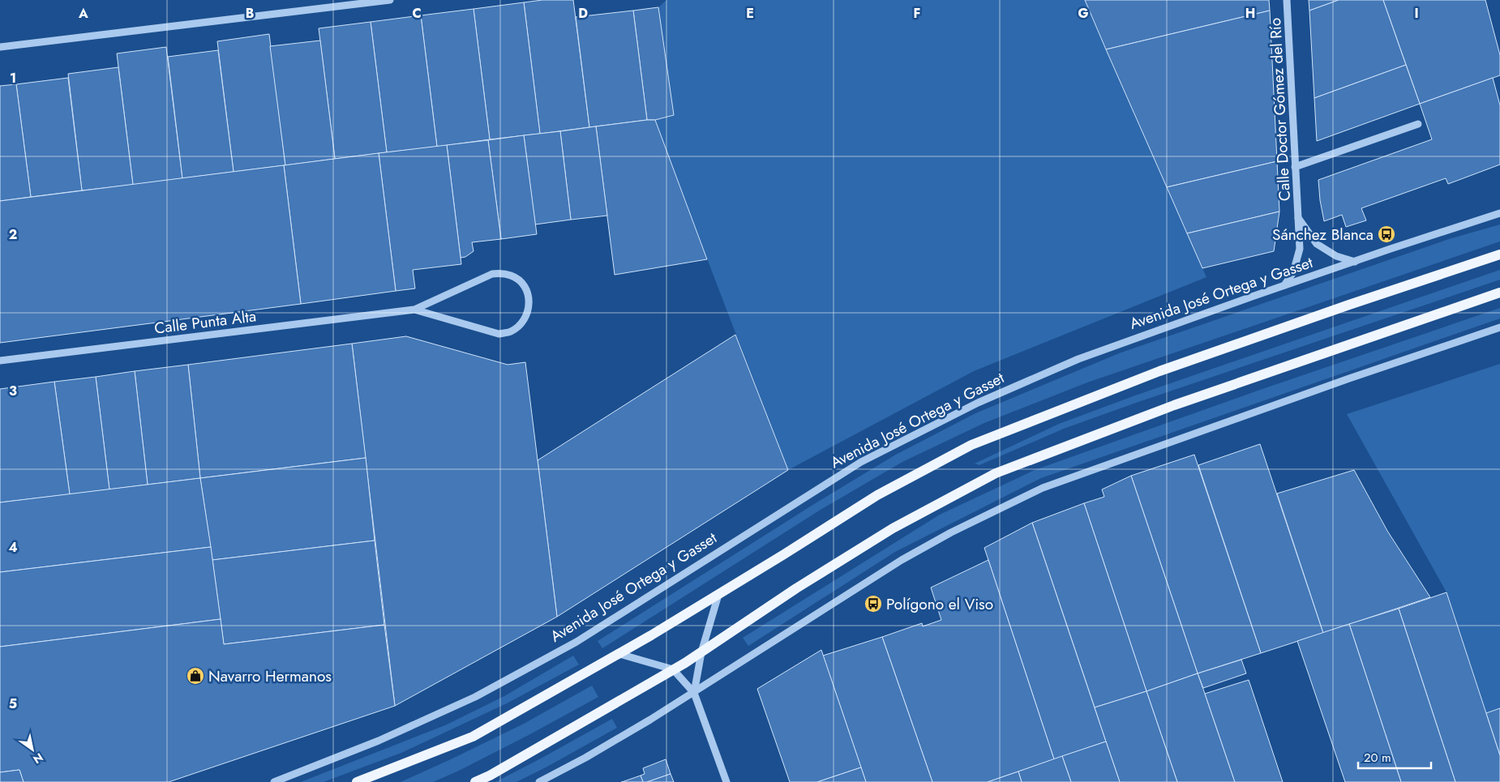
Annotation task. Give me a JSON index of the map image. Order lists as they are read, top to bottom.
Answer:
{
  "streets": {
    "street": ["Calle Doctor Gómez del Río", "Avenida José Ortega y Gasset", "Calle Punta Alta"]
  },
  "crossings": [
    ["Calle Doctor Gómez del Río", "Avenida José Ortega y Gasset"]
  ],
  "places": {
    "bus stop": ["Sánchez Blanca", "Polígono el Viso"],
    "shop": ["Navarro Hermanos"]
  },
  "scale_bar": "20 m",
  "north": "bottom right",
  "grid": {
    "columns": [
      "A",
      "B",
      "C",
      "D",
      "E",
      "F",
      "G",
      "H",
      "I"
    ],
    "rows": [
      "1",
      "2",
      "3",
      "4",
      "5"
    ]
  }
}
